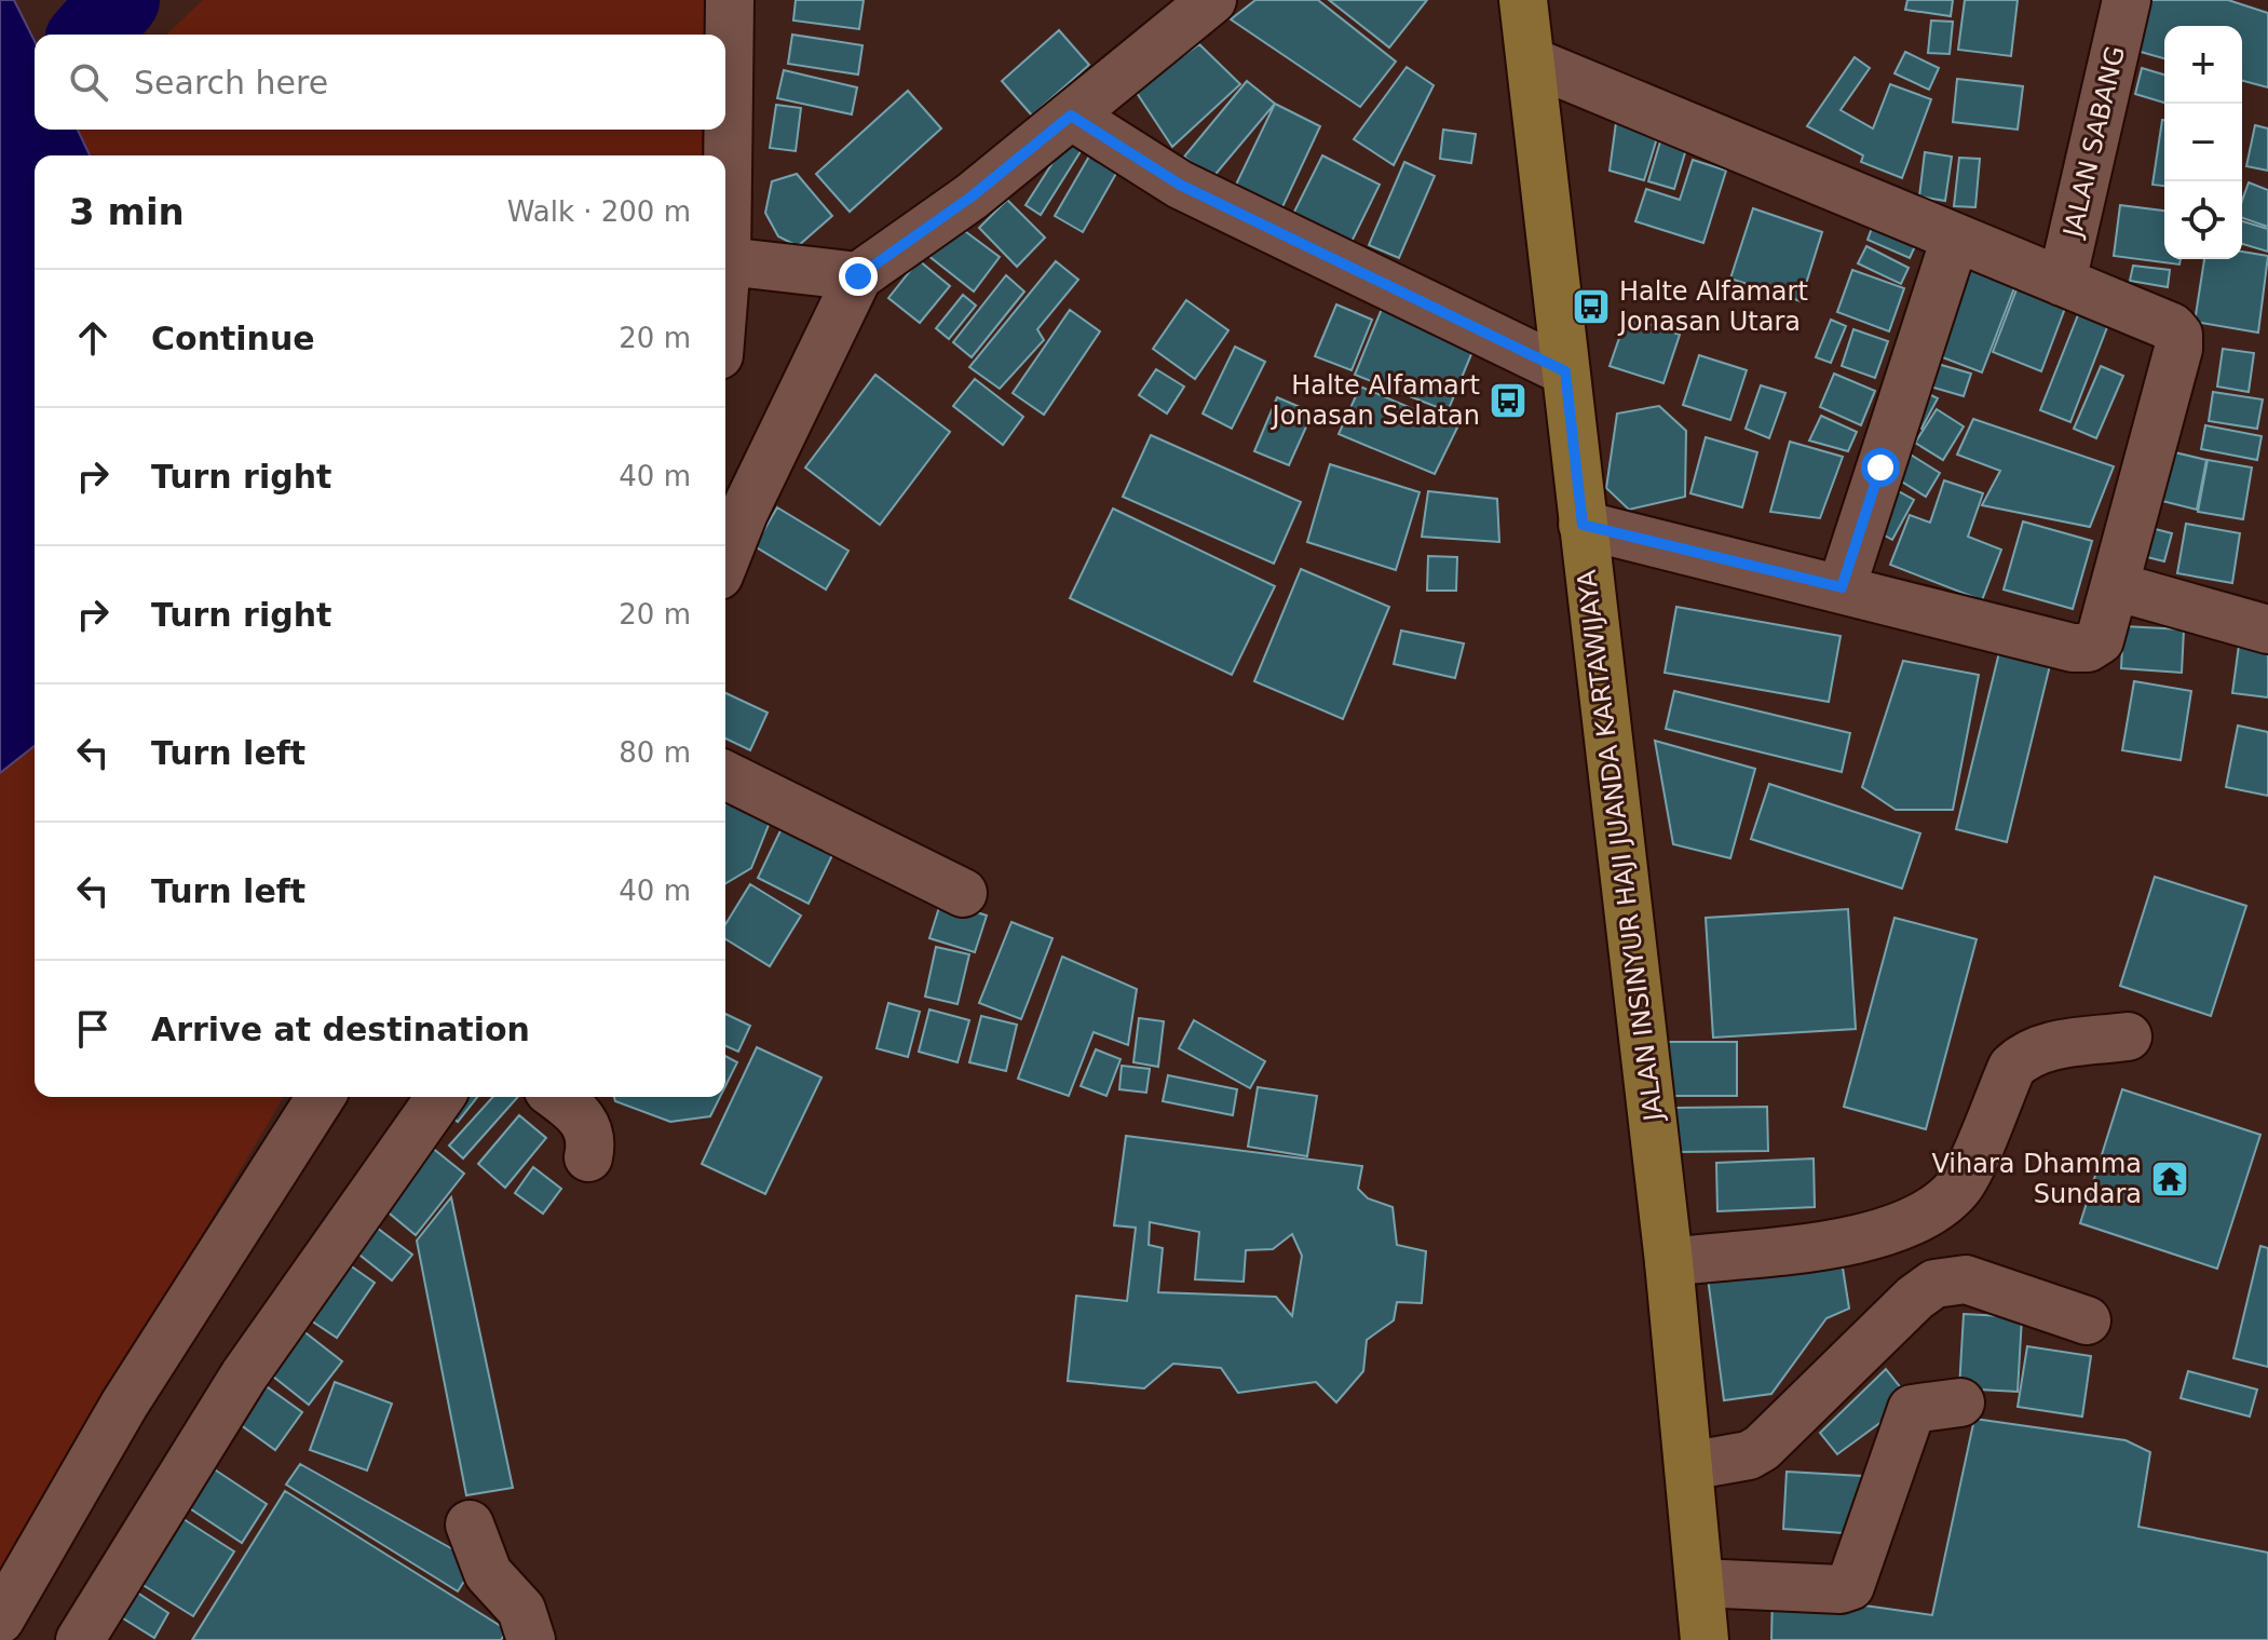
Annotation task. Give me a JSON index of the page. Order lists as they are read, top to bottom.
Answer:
{
  "streets": {
    "main road": ["JALAN INSINYUR HAJI JUANDA KARTAWIJAYA"],
    "street": ["JALAN SABANG"]
  },
  "places": {
    "bus stop": ["Halte Alfamart Jonasan Utara", "Halte Alfamart Jonasan Selatan"],
    "temple": ["Vihara Dhamma Sundara"]
  },
  "page": {
    "map_buttons": ["+", "−"],
    "search": "Search here",
    "heading": ["3 min", "Walk · 200 m"],
    "list": [
      ["Continue", "20 m"],
      ["Turn right", "40 m"],
      ["Turn right", "20 m"],
      ["Turn left", "80 m"],
      ["Turn left", "40 m"],
      "Arrive at destination"
    ]
  }
}
